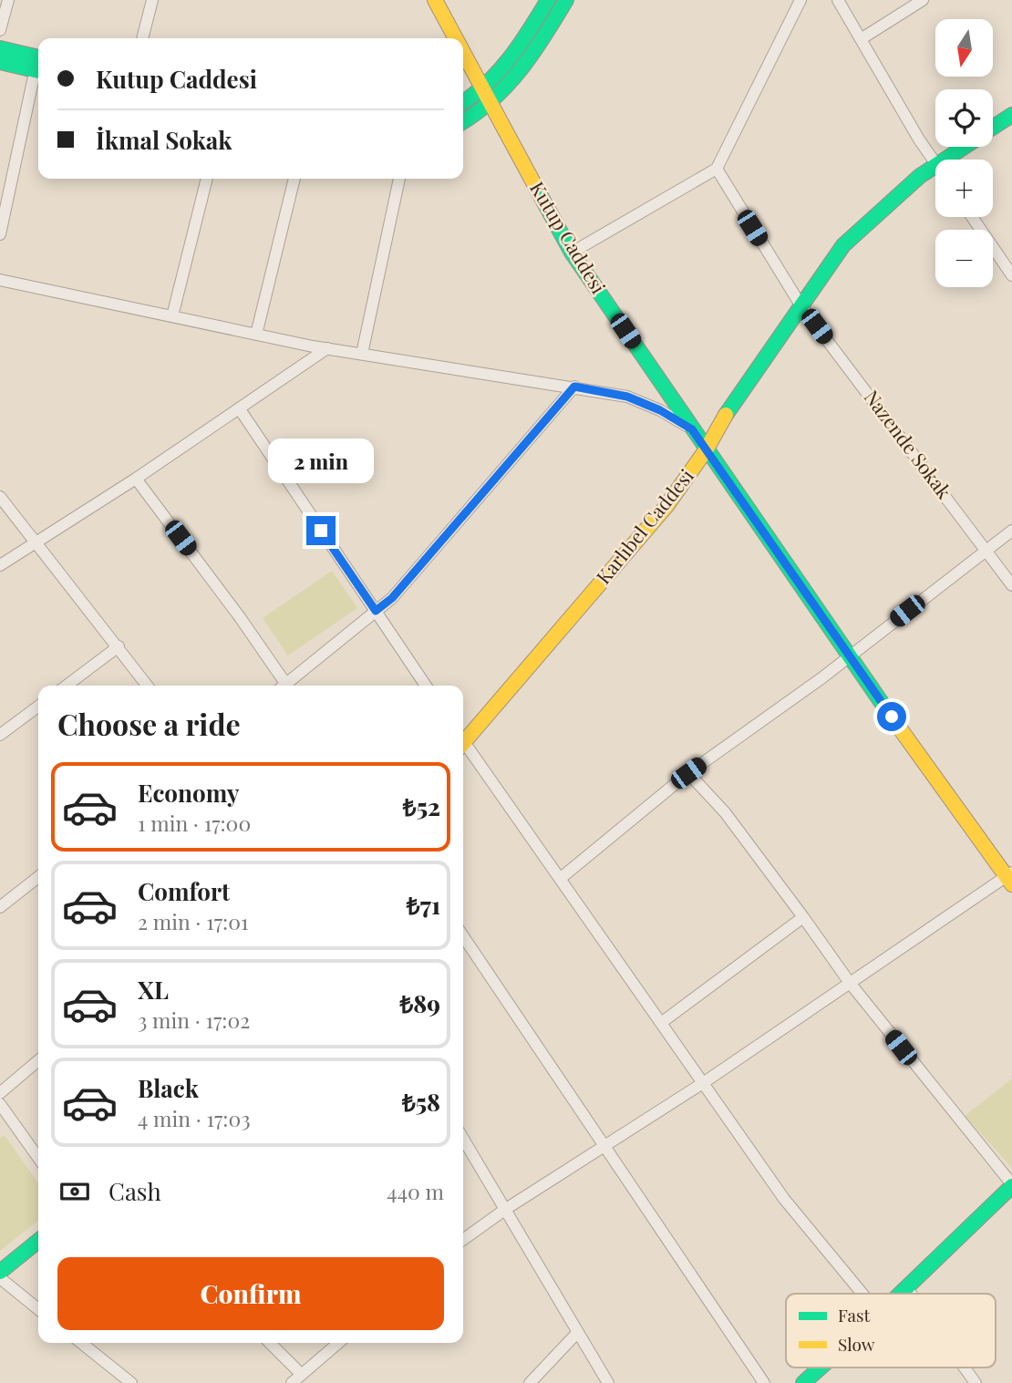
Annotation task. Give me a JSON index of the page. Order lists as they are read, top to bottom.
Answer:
{
  "streets": {
    "street": ["Kutup Caddesi", "Nazende Sokak", "Karlıbel Caddesi"]
  },
  "crossings": [
    ["Kutup Caddesi", "Karlıbel Caddesi"],
    ["Nazende Sokak", "Karlıbel Caddesi"]
  ],
  "legend": ["Fast", "Slow"],
  "north": "bottom",
  "page": {
    "map_buttons": ["+", "−"],
    "banner": ["Kutup Caddesi", "İkmal Sokak"],
    "bubble": "2 min",
    "heading": "Choose a ride",
    "list": [
      {
        "name": "Economy",
        "note": "1 min · 17:00",
        "value": "₺52"
      },
      {
        "name": "Comfort",
        "note": "2 min · 17:01",
        "value": "₺71"
      },
      {
        "name": "XL",
        "note": "3 min · 17:02",
        "value": "₺89"
      },
      {
        "name": "Black",
        "note": "4 min · 17:03",
        "value": "₺58"
      }
    ],
    "pay": ["Cash", "440 m"],
    "buttons": "Confirm"
  }
}
